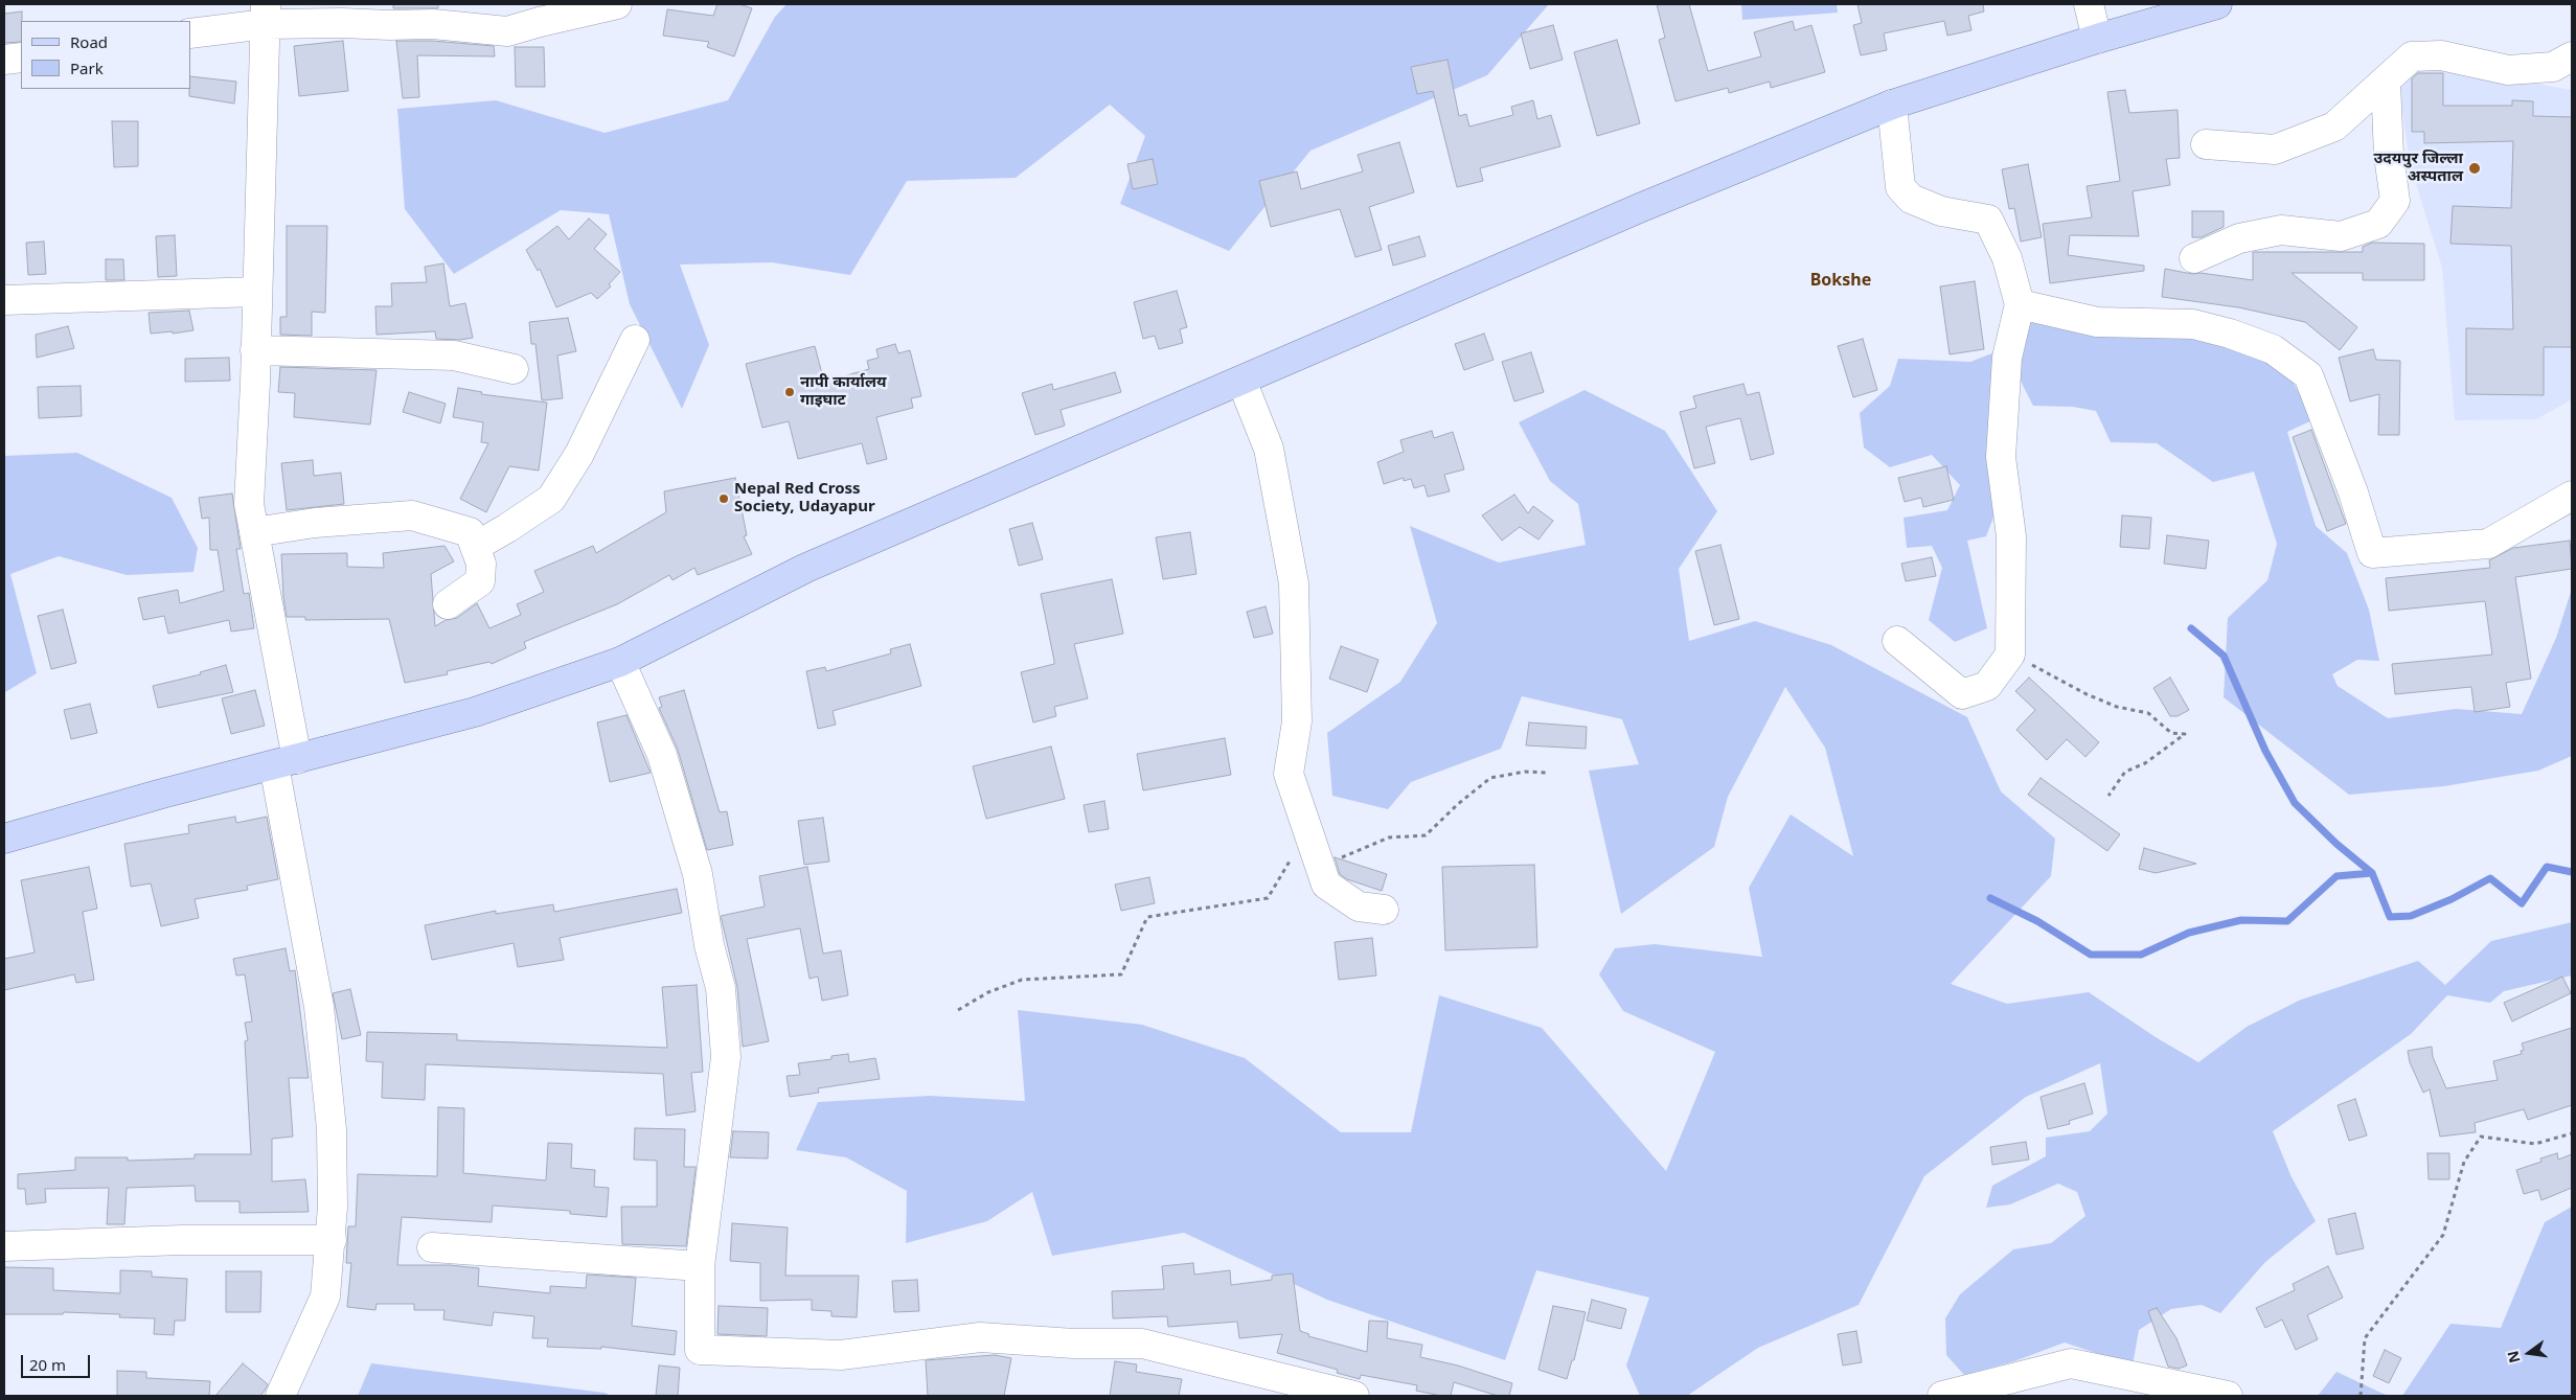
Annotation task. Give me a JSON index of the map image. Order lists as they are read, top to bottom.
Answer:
{
  "districts": ["Bokshe"],
  "places": ["उदयपुर जिल्ला अस्पताल", "नापी कार्यालय गाइघाट", "Nepal Red Cross Society, Udayapur"],
  "legend": ["Road", "Park"],
  "scale_bar": "20 m",
  "north": "left"
}
